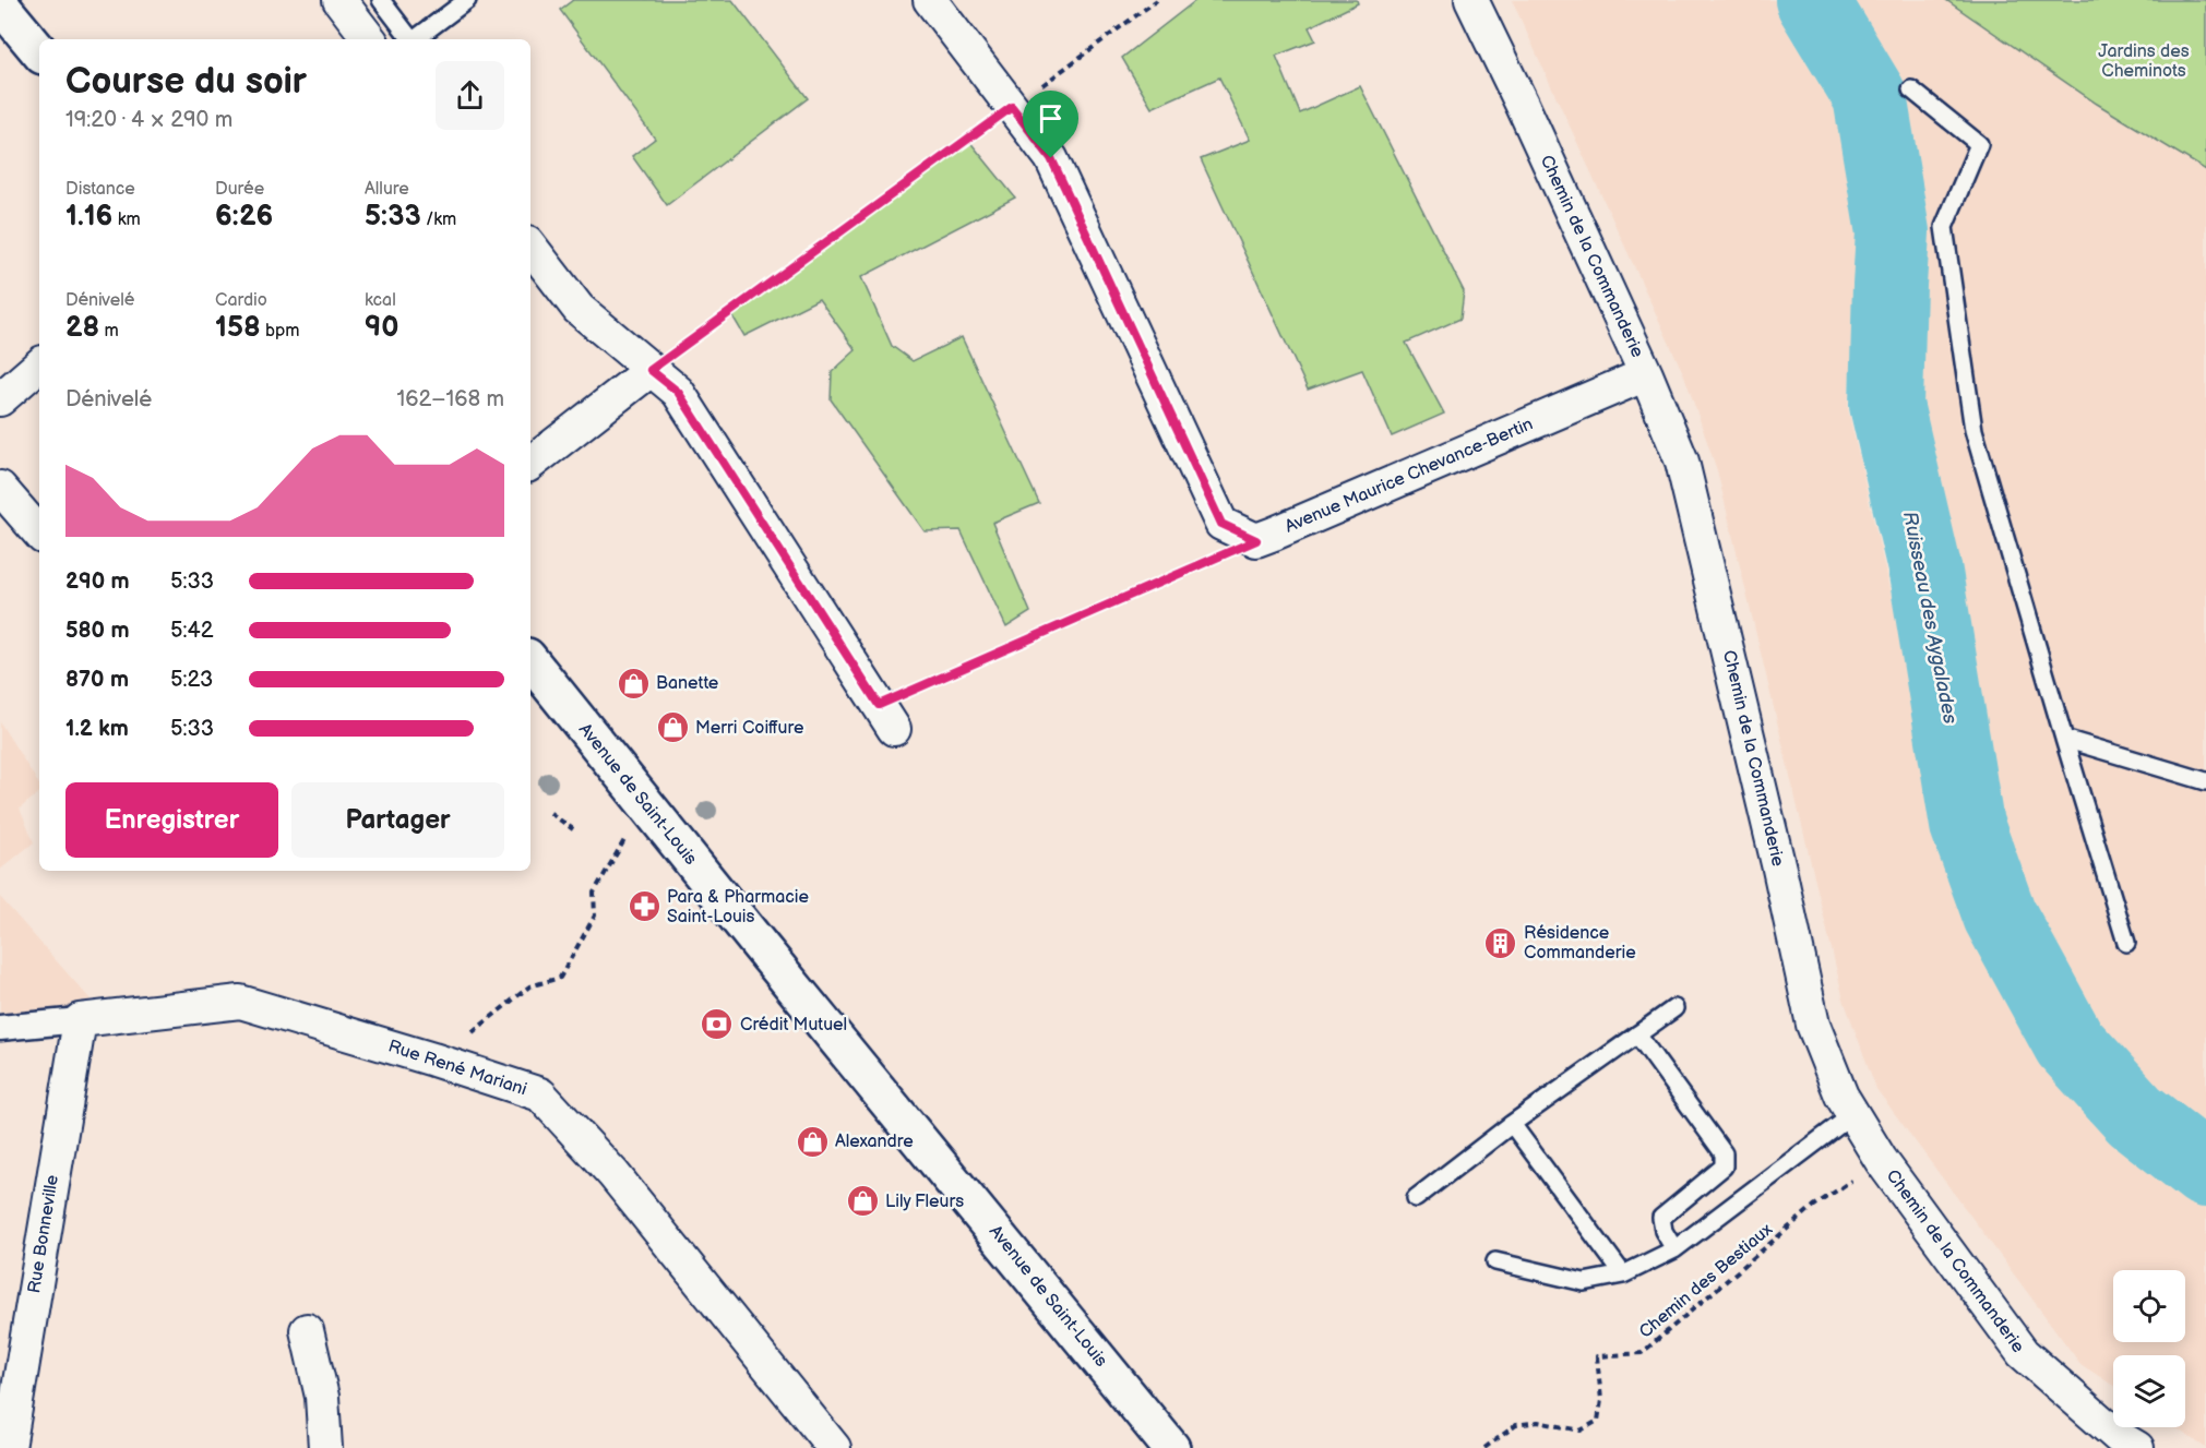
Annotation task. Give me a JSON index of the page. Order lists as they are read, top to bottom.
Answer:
{
  "streets": {
    "street": [
      "Chemin de la Commanderie",
      "Avenue Maurice Chevance-Bertin",
      "Avenue de Saint-Louis",
      "Rue René Mariani",
      "Rue Bonneville"
    ],
    "path": ["Chemin des Bestiaux"]
  },
  "crossings": [
    ["Chemin de la Commanderie", "Avenue Maurice Chevance-Bertin"],
    ["Chemin de la Commanderie", "Chemin des Bestiaux"],
    ["Rue René Mariani", "Rue Bonneville"]
  ],
  "water": ["Ruisseau des Aygalades"],
  "parks": ["Jardins des Cheminots"],
  "places": {
    "shop": [
      "Banette",
      "Merri Coiffure",
      "Alexandre",
      "Lily Fleurs"
    ],
    "pharmacy": ["Para & Pharmacie Saint-Louis"],
    "building": ["Résidence Commanderie"],
    "bank": ["Crédit Mutuel"]
  },
  "page": {
    "heading": ["Course du soir", "19:20 · 4 × 290 m"],
    "stats": [
      ["Distance", "1.16 km"],
      ["Durée", "6:26"],
      ["Allure", "5:33 /km"],
      ["Dénivelé", "28 m"],
      ["Cardio", "158 bpm"],
      ["kcal", "90"]
    ],
    "chart": ["Dénivelé", "162–168 m"],
    "list": [
      {
        "name": "290 m",
        "note": "5:33"
      },
      {
        "name": "580 m",
        "note": "5:42"
      },
      {
        "name": "870 m",
        "note": "5:23"
      },
      {
        "name": "1.2 km",
        "note": "5:33"
      }
    ],
    "buttons": ["Enregistrer", "Partager"]
  }
}
